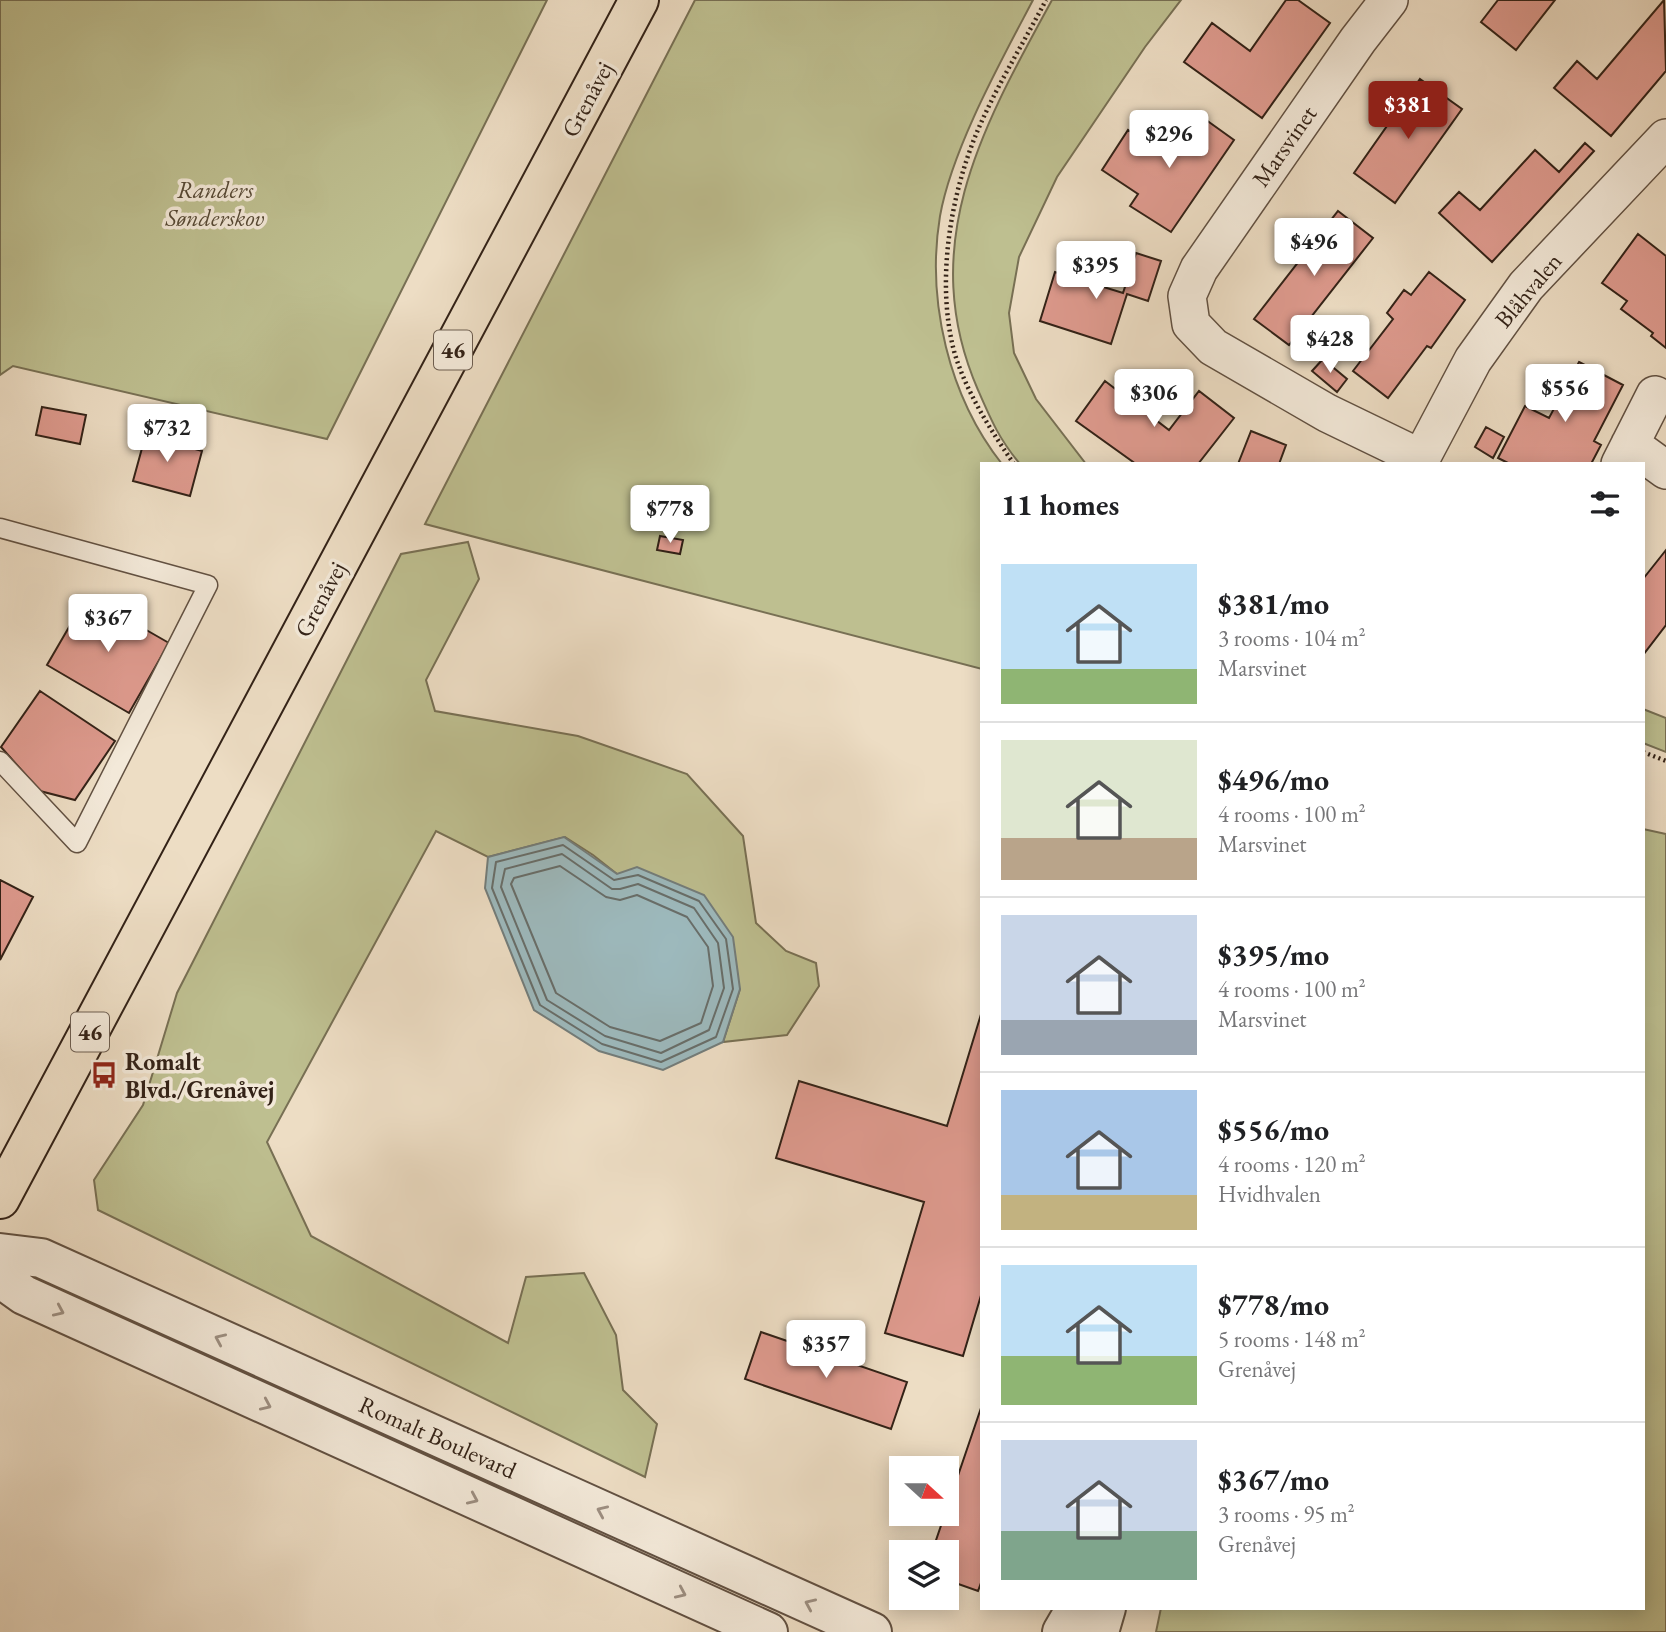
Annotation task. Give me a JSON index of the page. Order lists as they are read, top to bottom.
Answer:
{
  "streets": {
    "main road": ["Grenåvej", "46"],
    "street": ["Marsvinet", "Blåhvalen", "Romalt Boulevard"]
  },
  "crossings": [
    ["Marsvinet", "Blåhvalen"]
  ],
  "parks": ["Randers Sønderskov"],
  "places": {
    "bus stop": ["Romalt Blvd./Grenåvej"]
  },
  "north": "right",
  "page": {
    "price": [
      "$381",
      "$296",
      "$496",
      "$395",
      "$428",
      "$556",
      "$306",
      "$732",
      "$778",
      "$367",
      "$357"
    ],
    "heading": "11 homes",
    "list": [
      {
        "name": "$381/mo",
        "note": "3 rooms · 104 m² · Marsvinet"
      },
      {
        "name": "$496/mo",
        "note": "4 rooms · 100 m² · Marsvinet"
      },
      {
        "name": "$395/mo",
        "note": "4 rooms · 100 m² · Marsvinet"
      },
      {
        "name": "$556/mo",
        "note": "4 rooms · 120 m² · Hvidhvalen"
      },
      {
        "name": "$778/mo",
        "note": "5 rooms · 148 m² · Grenåvej"
      },
      {
        "name": "$367/mo",
        "note": "3 rooms · 95 m² · Grenåvej"
      }
    ]
  }
}
